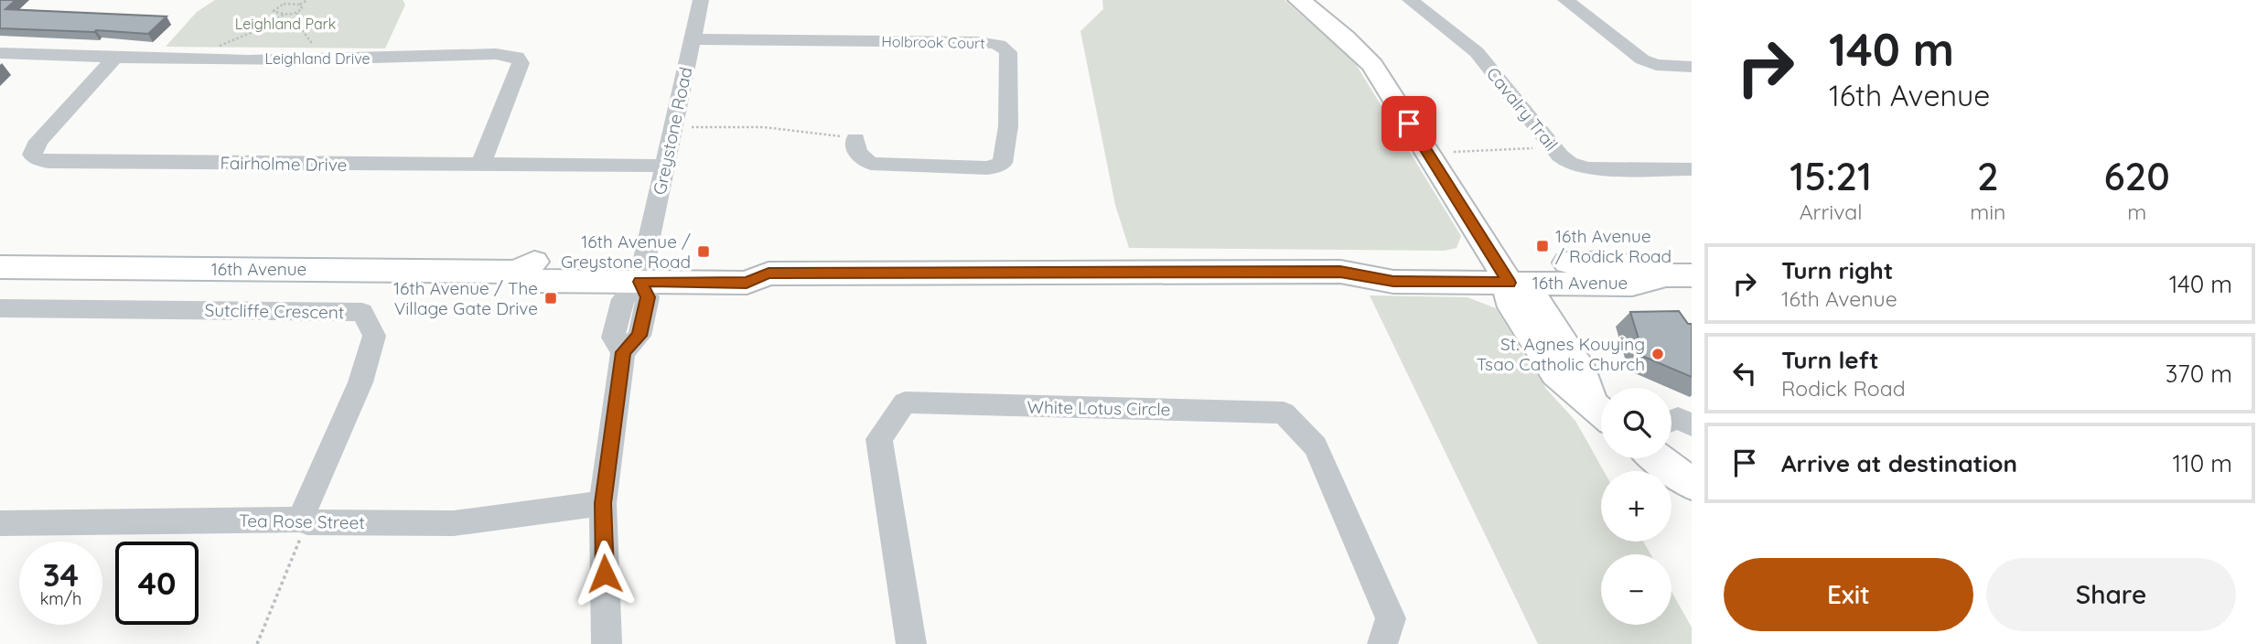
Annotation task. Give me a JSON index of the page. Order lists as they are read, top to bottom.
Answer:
{
  "streets": {
    "main road": ["16th Avenue"],
    "street": [
      "Holbrook Court",
      "Leighland Drive",
      "Cavalry Trail",
      "Greystone Road",
      "Fairholme Drive",
      "Sutcliffe Crescent",
      "White Lotus Circle",
      "Tea Rose Street"
    ]
  },
  "crossings": [
    ["Holbrook Court", "Greystone Road"],
    ["Leighland Drive", "Fairholme Drive"],
    ["Greystone Road", "Fairholme Drive"],
    ["Greystone Road", "16th Avenue"],
    ["Sutcliffe Crescent", "Tea Rose Street"]
  ],
  "parks": ["Leighland Park"],
  "places": {
    "transit": ["16th Avenue / Rodick Road", "16th Avenue / Greystone Road", "16th Avenue / The Village Gate Drive"],
    "other": ["St. Agnes Kouying Tsao Catholic Church"]
  },
  "page": {
    "turn": ["140 m", "16th Avenue"],
    "eta": [
      "15:21",
      "Arrival",
      "2",
      "min",
      "620",
      "m"
    ],
    "list": [
      {
        "name": "Turn right",
        "note": "16th Avenue",
        "value": "140 m"
      },
      {
        "name": "Turn left",
        "note": "Rodick Road",
        "value": "370 m"
      },
      {
        "name": "Arrive at destination",
        "value": "110 m"
      }
    ],
    "map_buttons": ["+", "−"],
    "speed": "34 km/h",
    "limit": "40",
    "buttons": ["Exit", "Share"]
  }
}
